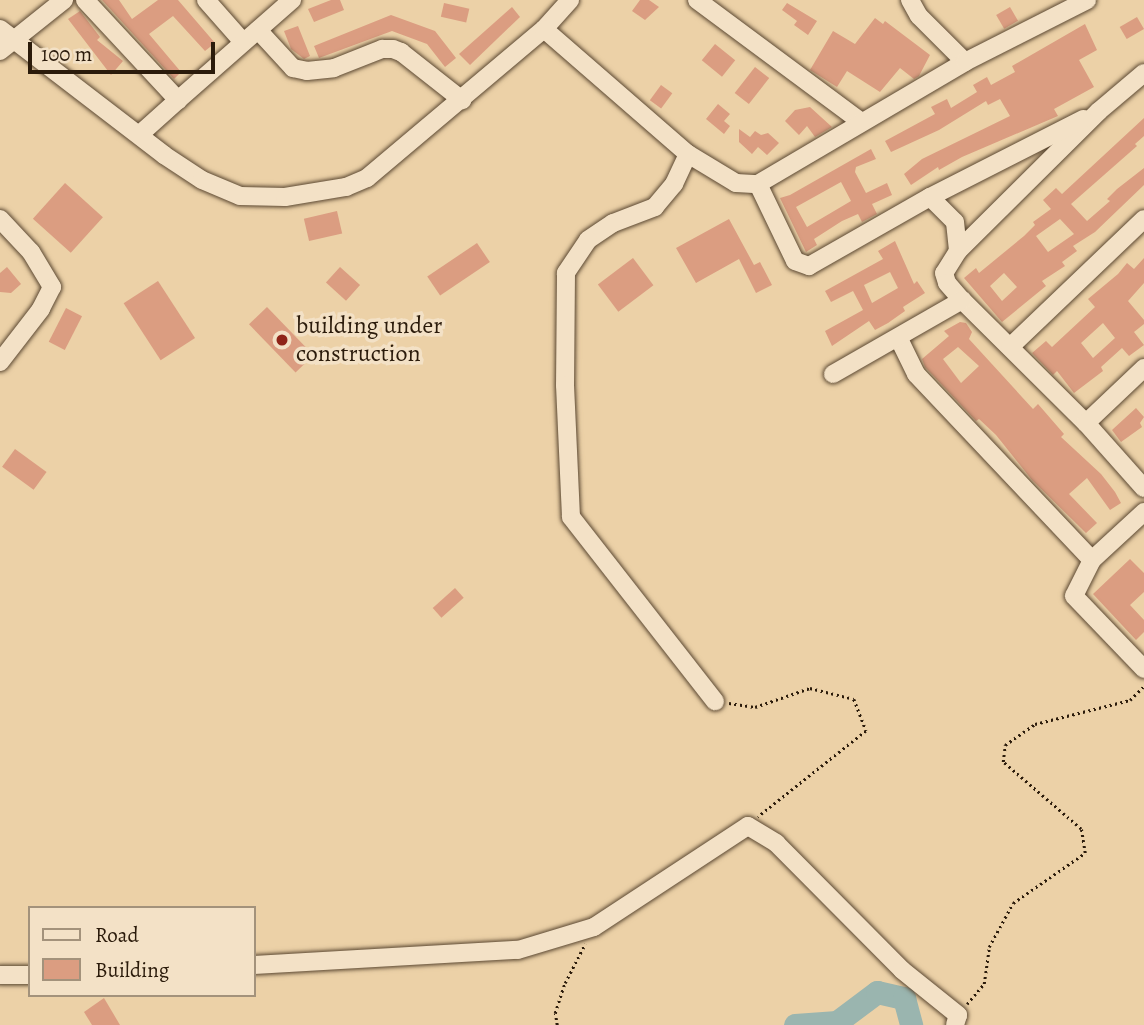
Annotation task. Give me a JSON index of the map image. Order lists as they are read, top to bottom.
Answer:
{
  "places": ["building under construction"],
  "legend": ["Road", "Building"],
  "scale_bar": "100 m"
}
